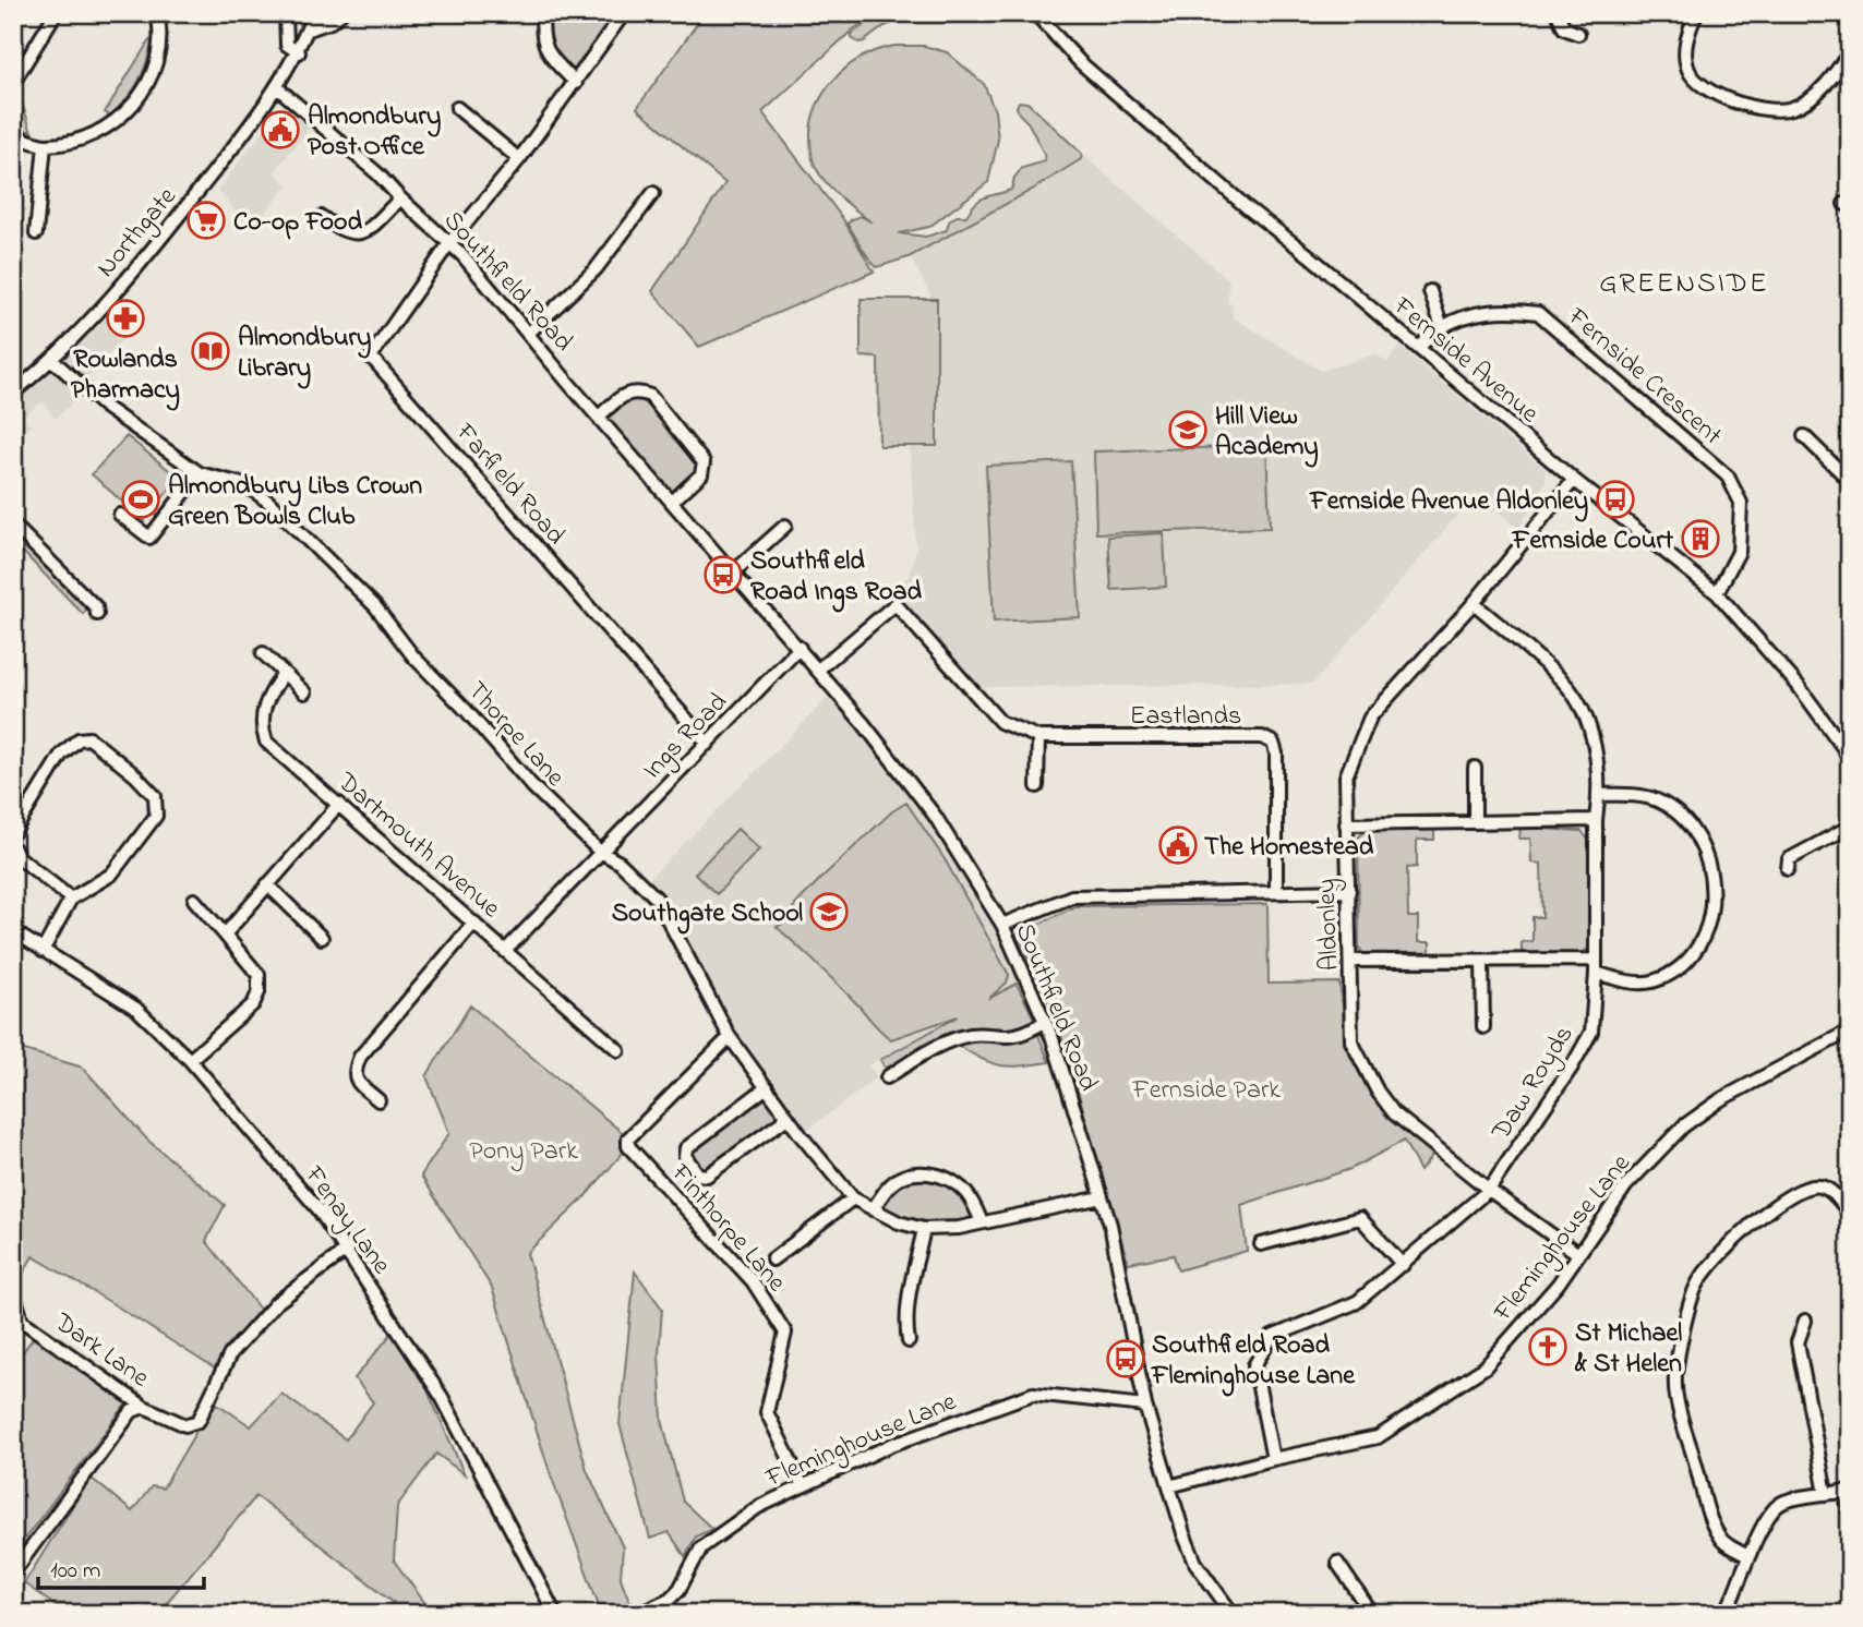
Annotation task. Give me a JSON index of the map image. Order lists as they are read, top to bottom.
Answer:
{
  "streets": {
    "street": [
      "Northgate",
      "Southfield Road",
      "Fernside Avenue",
      "Fernside Crescent",
      "Farfield Road",
      "Eastlands",
      "Thorpe Lane",
      "Ings Road",
      "Dartmouth Avenue",
      "Aldonley",
      "Daw Royds",
      "Fenay Lane",
      "Finthorpe Lane",
      "Fleminghouse Lane",
      "Dark Lane"
    ]
  },
  "crossings": [
    ["Northgate", "Southfield Road"],
    ["Northgate", "Thorpe Lane"],
    ["Southfield Road", "Farfield Road"],
    ["Southfield Road", "Eastlands"],
    ["Southfield Road", "Thorpe Lane"],
    ["Southfield Road", "Ings Road"],
    ["Southfield Road", "Fleminghouse Lane"],
    ["Fernside Avenue", "Fernside Crescent"],
    ["Fernside Avenue", "Aldonley"],
    ["Farfield Road", "Ings Road"],
    ["Thorpe Lane", "Ings Road"],
    ["Thorpe Lane", "Finthorpe Lane"],
    ["Ings Road", "Dartmouth Avenue"],
    ["Aldonley", "Daw Royds"],
    ["Aldonley", "Fleminghouse Lane"],
    ["Daw Royds", "Fleminghouse Lane"],
    ["Fenay Lane", "Dark Lane"],
    ["Finthorpe Lane", "Fleminghouse Lane"]
  ],
  "districts": ["GREENSIDE"],
  "parks": ["Fernside Park", "Pony Park"],
  "places": {
    "public building": ["Almondbury Post Office", "The Homestead"],
    "supermarket": ["Co-op Food"],
    "pharmacy": ["Rowlands Pharmacy"],
    "library": ["Almondbury Library"],
    "school or university": ["Hill View Academy", "Southgate School"],
    "sports": ["Almondbury Libs Crown Green Bowls Club"],
    "bus stop": ["Fernside Avenue Aldonley", "Southfield Road Ings Road", "Southfield Road Fleminghouse Lane"],
    "building": ["Fernside Court"],
    "church": ["St Michael & St Helen"]
  },
  "scale_bar": "100 m"
}
